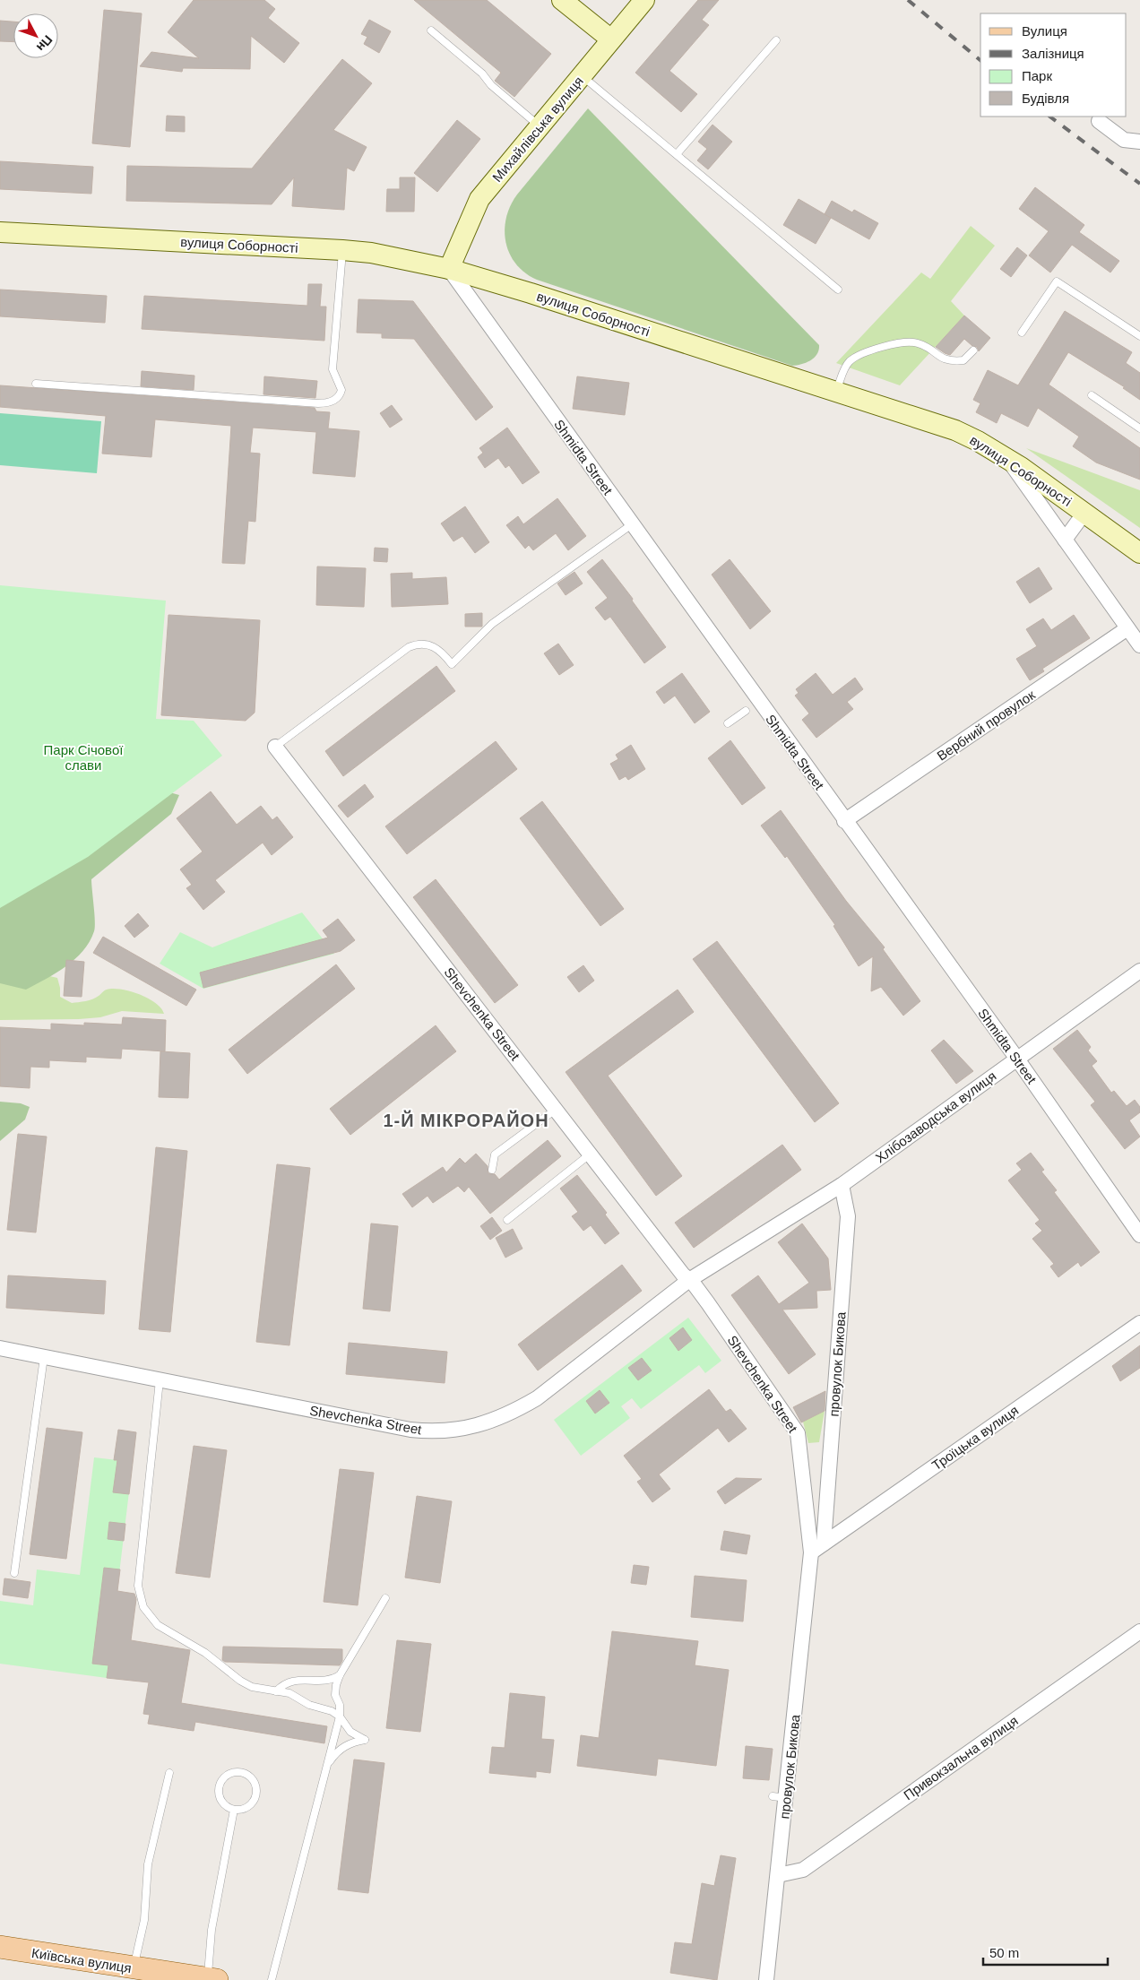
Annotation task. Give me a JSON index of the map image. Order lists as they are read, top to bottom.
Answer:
{
  "streets": {
    "main road": ["Михайлівська вулиця", "вулиця Соборності", "Київська вулиця"],
    "street": [
      "Shmidta Street",
      "Вербний провулок",
      "Shevchenka Street",
      "Хлібозаводська вулиця",
      "провулок Бикова",
      "Троїцька вулиця",
      "Привокзальна вулиця"
    ]
  },
  "crossings": [
    ["Михайлівська вулиця", "вулиця Соборності"],
    ["Михайлівська вулиця", "Shmidta Street"],
    ["вулиця Соборності", "Shmidta Street"],
    ["Shmidta Street", "Вербний провулок"],
    ["Shmidta Street", "Хлібозаводська вулиця"],
    ["Shevchenka Street", "Хлібозаводська вулиця"],
    ["Shevchenka Street", "провулок Бикова"],
    ["Shevchenka Street", "Троїцька вулиця"],
    ["Хлібозаводська вулиця", "провулок Бикова"],
    ["провулок Бикова", "Троїцька вулиця"],
    ["провулок Бикова", "Привокзальна вулиця"]
  ],
  "districts": ["1-Й МІКРОРАЙОН"],
  "parks": ["Парк Січової слави"],
  "legend": [
    "Вулиця",
    "Залізниця",
    "Парк",
    "Будівля"
  ],
  "scale_bar": "50 m",
  "north": "bottom right"
}
